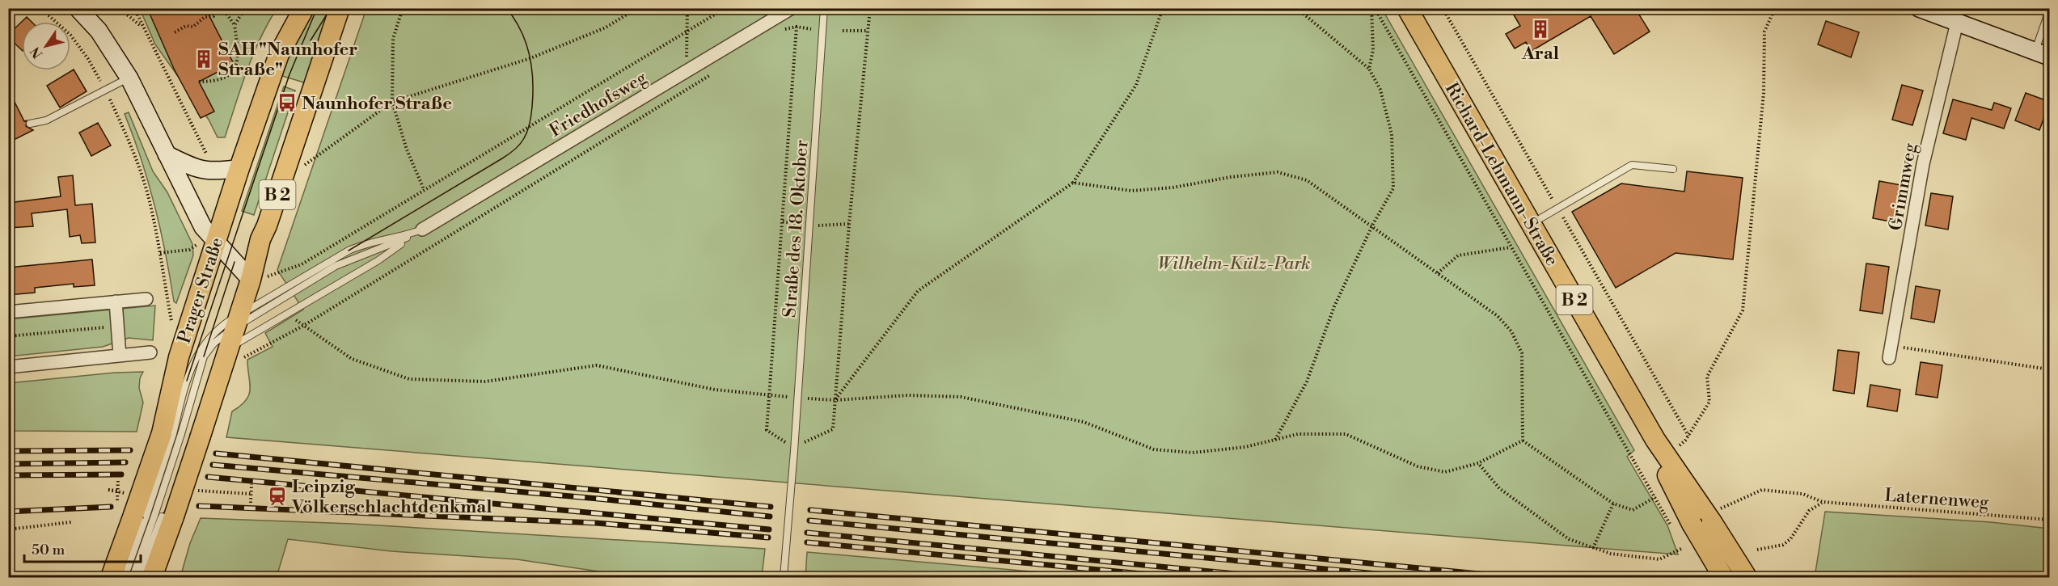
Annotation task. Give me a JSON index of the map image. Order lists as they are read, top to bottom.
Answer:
{
  "streets": {
    "main road": ["Richard-Lehmann-Straße", "B 2", "Prager Straße"],
    "street": ["Friedhofsweg", "Grimmweg"],
    "lane": ["Straße des 18. Oktober"],
    "path": ["Laternenweg"]
  },
  "crossings": [
    ["Friedhofsweg", "B 2"],
    ["Richard-Lehmann-Straße", "Laternenweg"]
  ],
  "parks": ["Wilhelm-Külz-Park"],
  "places": {
    "building": ["Aral", "SAH \"Naunhofer Straße\""],
    "bus stop": ["Naunhofer Straße"],
    "station": ["Leipzig Völkerschlachtdenkmal"]
  },
  "scale_bar": "50 m",
  "north": "bottom left"
}
